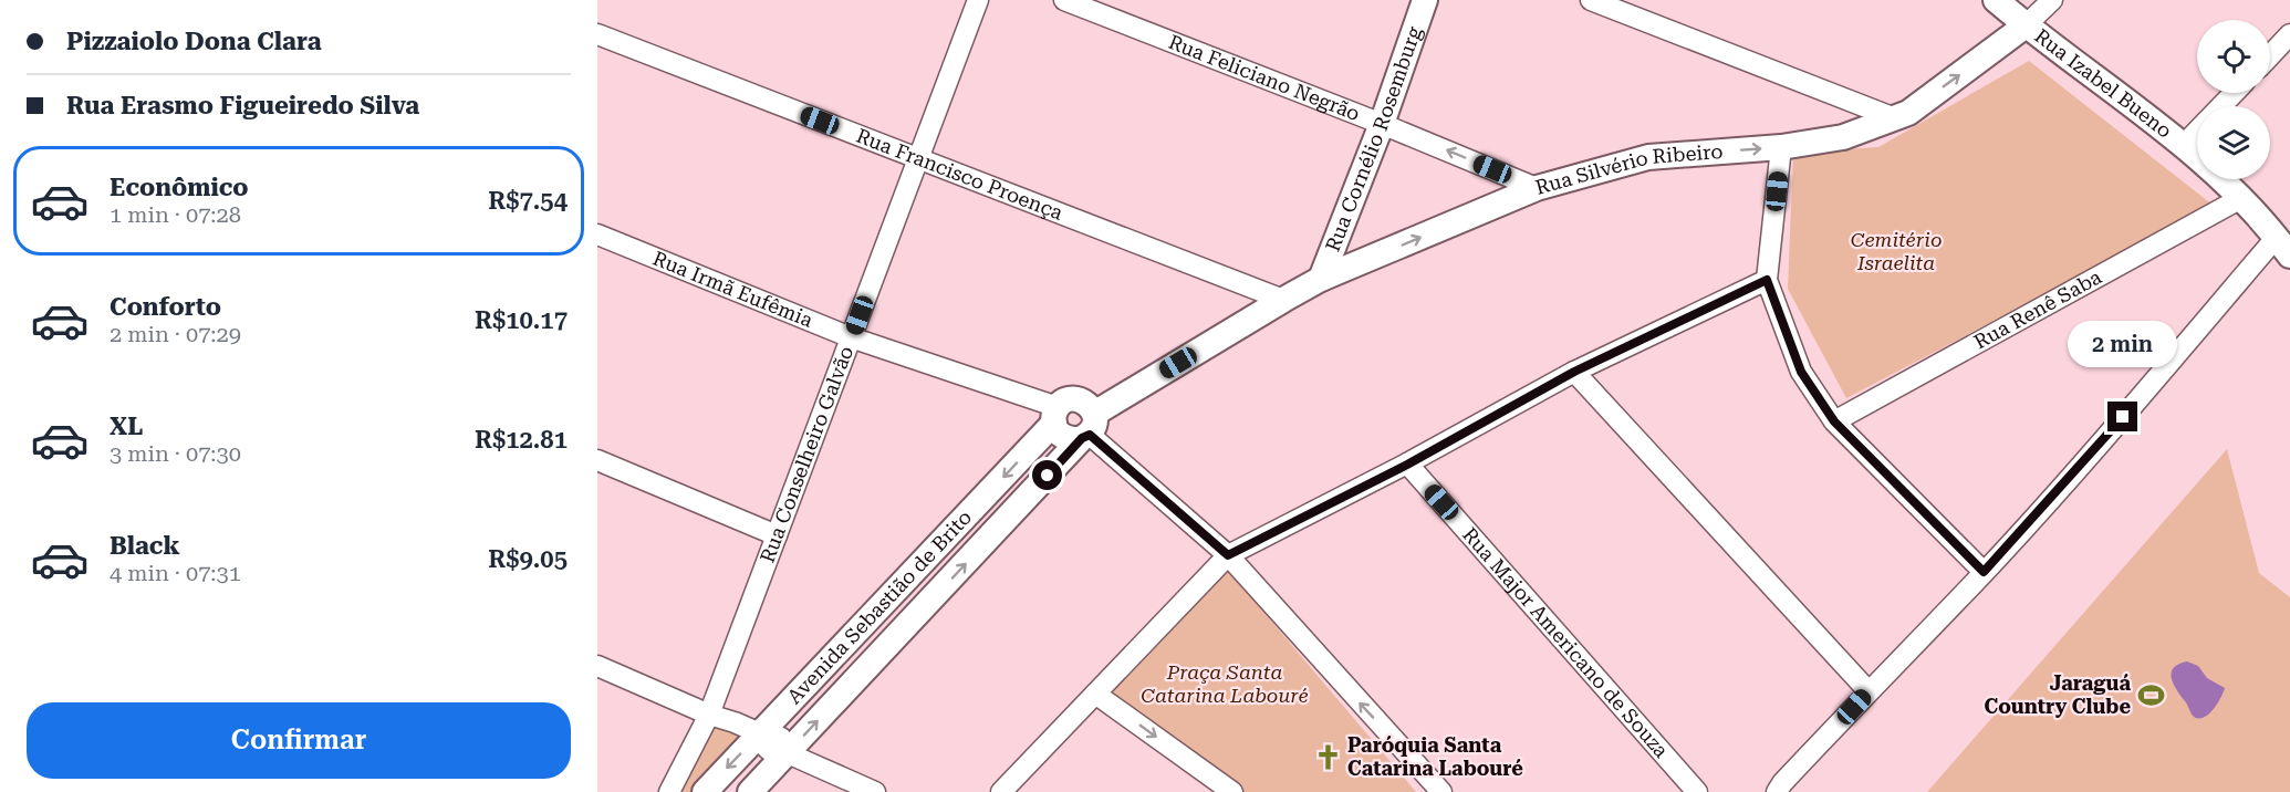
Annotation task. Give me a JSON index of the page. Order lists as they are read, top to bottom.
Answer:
{
  "streets": {
    "street": [
      "Rua Feliciano Negrão",
      "Rua Izabel Bueno",
      "Rua Cornélio Rosemburg",
      "Rua Silvério Ribeiro",
      "Rua Francisco Proença",
      "Rua Irmã Eufêmia",
      "Rua Renê Saba",
      "Rua Conselheiro Galvão",
      "Avenida Sebastião de Brito",
      "Rua Major Americano de Souza"
    ]
  },
  "crossings": [
    ["Rua Feliciano Negrão", "Rua Cornélio Rosemburg"],
    ["Rua Feliciano Negrão", "Rua Silvério Ribeiro"],
    ["Rua Izabel Bueno", "Rua Silvério Ribeiro"],
    ["Rua Izabel Bueno", "Rua Renê Saba"],
    ["Rua Cornélio Rosemburg", "Rua Silvério Ribeiro"],
    ["Rua Silvério Ribeiro", "Rua Francisco Proença"],
    ["Rua Silvério Ribeiro", "Rua Irmã Eufêmia"],
    ["Rua Silvério Ribeiro", "Avenida Sebastião de Brito"],
    ["Rua Francisco Proença", "Rua Conselheiro Galvão"],
    ["Rua Irmã Eufêmia", "Rua Conselheiro Galvão"],
    ["Rua Irmã Eufêmia", "Avenida Sebastião de Brito"]
  ],
  "parks": ["Cemitério Israelita", "Praça Santa Catarina Labouré"],
  "places": {
    "sports": ["Jaraguá Country Clube"],
    "church": ["Paróquia Santa Catarina Labouré"]
  },
  "page": {
    "banner": ["Pizzaiolo Dona Clara", "Rua Erasmo Figueiredo Silva"],
    "list": [
      {
        "name": "Econômico",
        "note": "1 min · 07:28",
        "value": "R$7.54"
      },
      {
        "name": "Conforto",
        "note": "2 min · 07:29",
        "value": "R$10.17"
      },
      {
        "name": "XL",
        "note": "3 min · 07:30",
        "value": "R$12.81"
      },
      {
        "name": "Black",
        "note": "4 min · 07:31",
        "value": "R$9.05"
      }
    ],
    "bubble": "2 min",
    "buttons": "Confirmar"
  }
}
